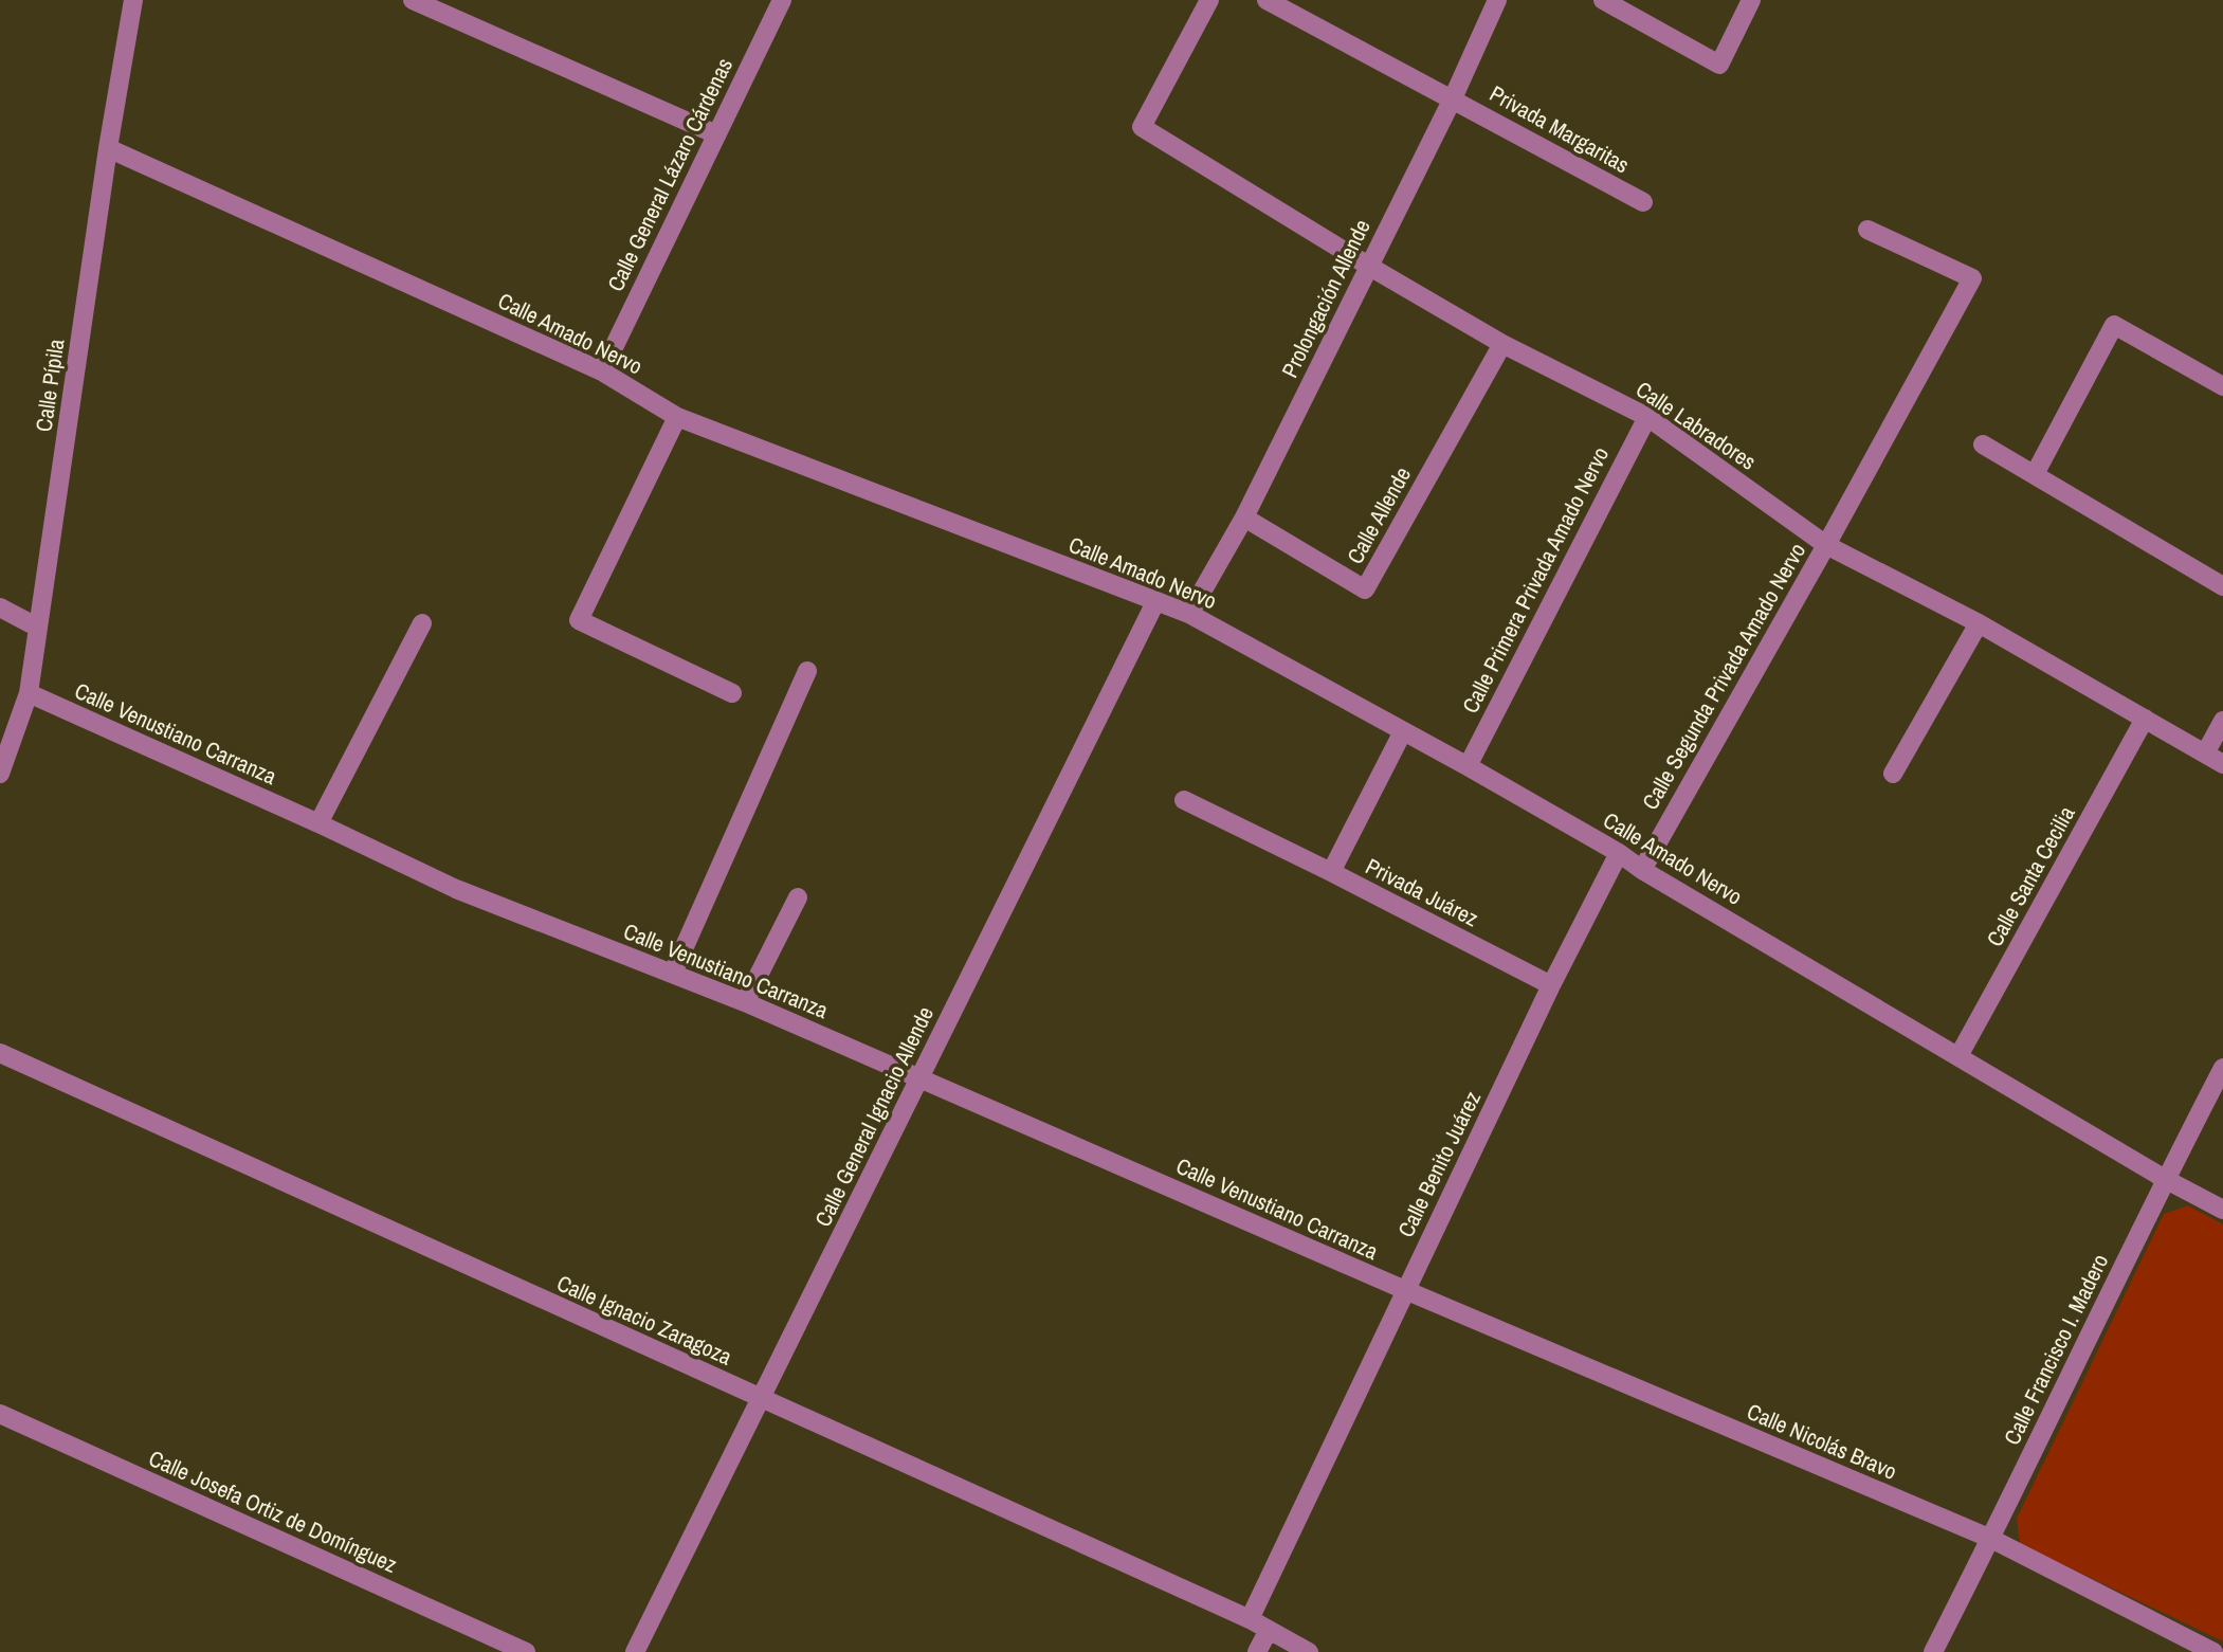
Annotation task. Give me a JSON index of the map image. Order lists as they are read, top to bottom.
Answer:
{
  "streets": {
    "street": [
      "Privada Margaritas",
      "Calle General Lázaro Cárdenas",
      "Prolongación Allende",
      "Calle Amado Nervo",
      "Calle Pípila",
      "Calle Labradores",
      "Calle Allende",
      "Calle Primera Privada Amado Nervo",
      "Calle Segunda Privada Amado Nervo",
      "Calle Venustiano Carranza",
      "Calle Santa Cecilia",
      "Privada Juárez",
      "Calle General Ignacio Allende",
      "Calle Benito Juárez",
      "Calle Ignacio Zaragoza",
      "Calle Francisco I. Madero",
      "Calle Nicolás Bravo",
      "Calle Josefa Ortiz de Domínguez"
    ]
  },
  "crossings": [
    ["Privada Margaritas", "Prolongación Allende"],
    ["Calle General Lázaro Cárdenas", "Calle Amado Nervo"],
    ["Prolongación Allende", "Calle Amado Nervo"],
    ["Prolongación Allende", "Calle Labradores"],
    ["Prolongación Allende", "Calle Allende"],
    ["Calle Amado Nervo", "Calle Pípila"],
    ["Calle Amado Nervo", "Calle Primera Privada Amado Nervo"],
    ["Calle Amado Nervo", "Calle Segunda Privada Amado Nervo"],
    ["Calle Amado Nervo", "Calle Santa Cecilia"],
    ["Calle Amado Nervo", "Privada Juárez"],
    ["Calle Amado Nervo", "Calle General Ignacio Allende"],
    ["Calle Amado Nervo", "Calle Benito Juárez"],
    ["Calle Amado Nervo", "Calle Francisco I. Madero"],
    ["Calle Pípila", "Calle Venustiano Carranza"],
    ["Calle Labradores", "Calle Allende"],
    ["Calle Labradores", "Calle Primera Privada Amado Nervo"],
    ["Calle Labradores", "Calle Segunda Privada Amado Nervo"],
    ["Calle Labradores", "Calle Santa Cecilia"],
    ["Calle Venustiano Carranza", "Calle General Ignacio Allende"],
    ["Calle Venustiano Carranza", "Calle Benito Juárez"],
    ["Calle Venustiano Carranza", "Calle Nicolás Bravo"],
    ["Privada Juárez", "Calle Benito Juárez"],
    ["Calle General Ignacio Allende", "Calle Ignacio Zaragoza"],
    ["Calle Benito Juárez", "Calle Ignacio Zaragoza"],
    ["Calle Benito Juárez", "Calle Nicolás Bravo"],
    ["Calle Francisco I. Madero", "Calle Nicolás Bravo"]
  ]
}
